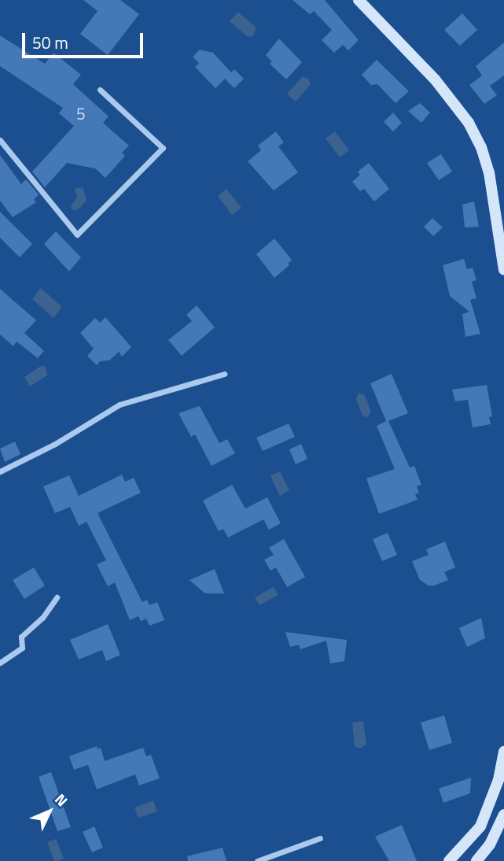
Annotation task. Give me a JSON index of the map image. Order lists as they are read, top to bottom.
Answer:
{
  "house_numbers": ["5"],
  "scale_bar": "50 m",
  "north": "top right"
}
